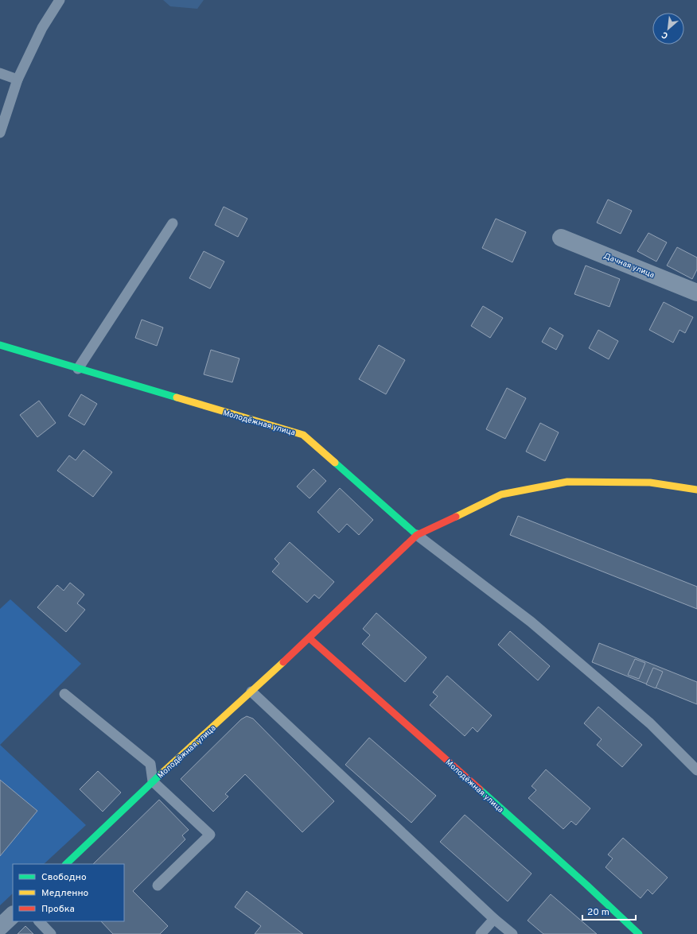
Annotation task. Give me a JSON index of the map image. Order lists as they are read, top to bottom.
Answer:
{
  "streets": {
    "street": ["Дачная улица", "Молодёжная улица"]
  },
  "legend": ["Свободно", "Медленно", "Пробка"],
  "scale_bar": "20 m",
  "north": "bottom left"
}
